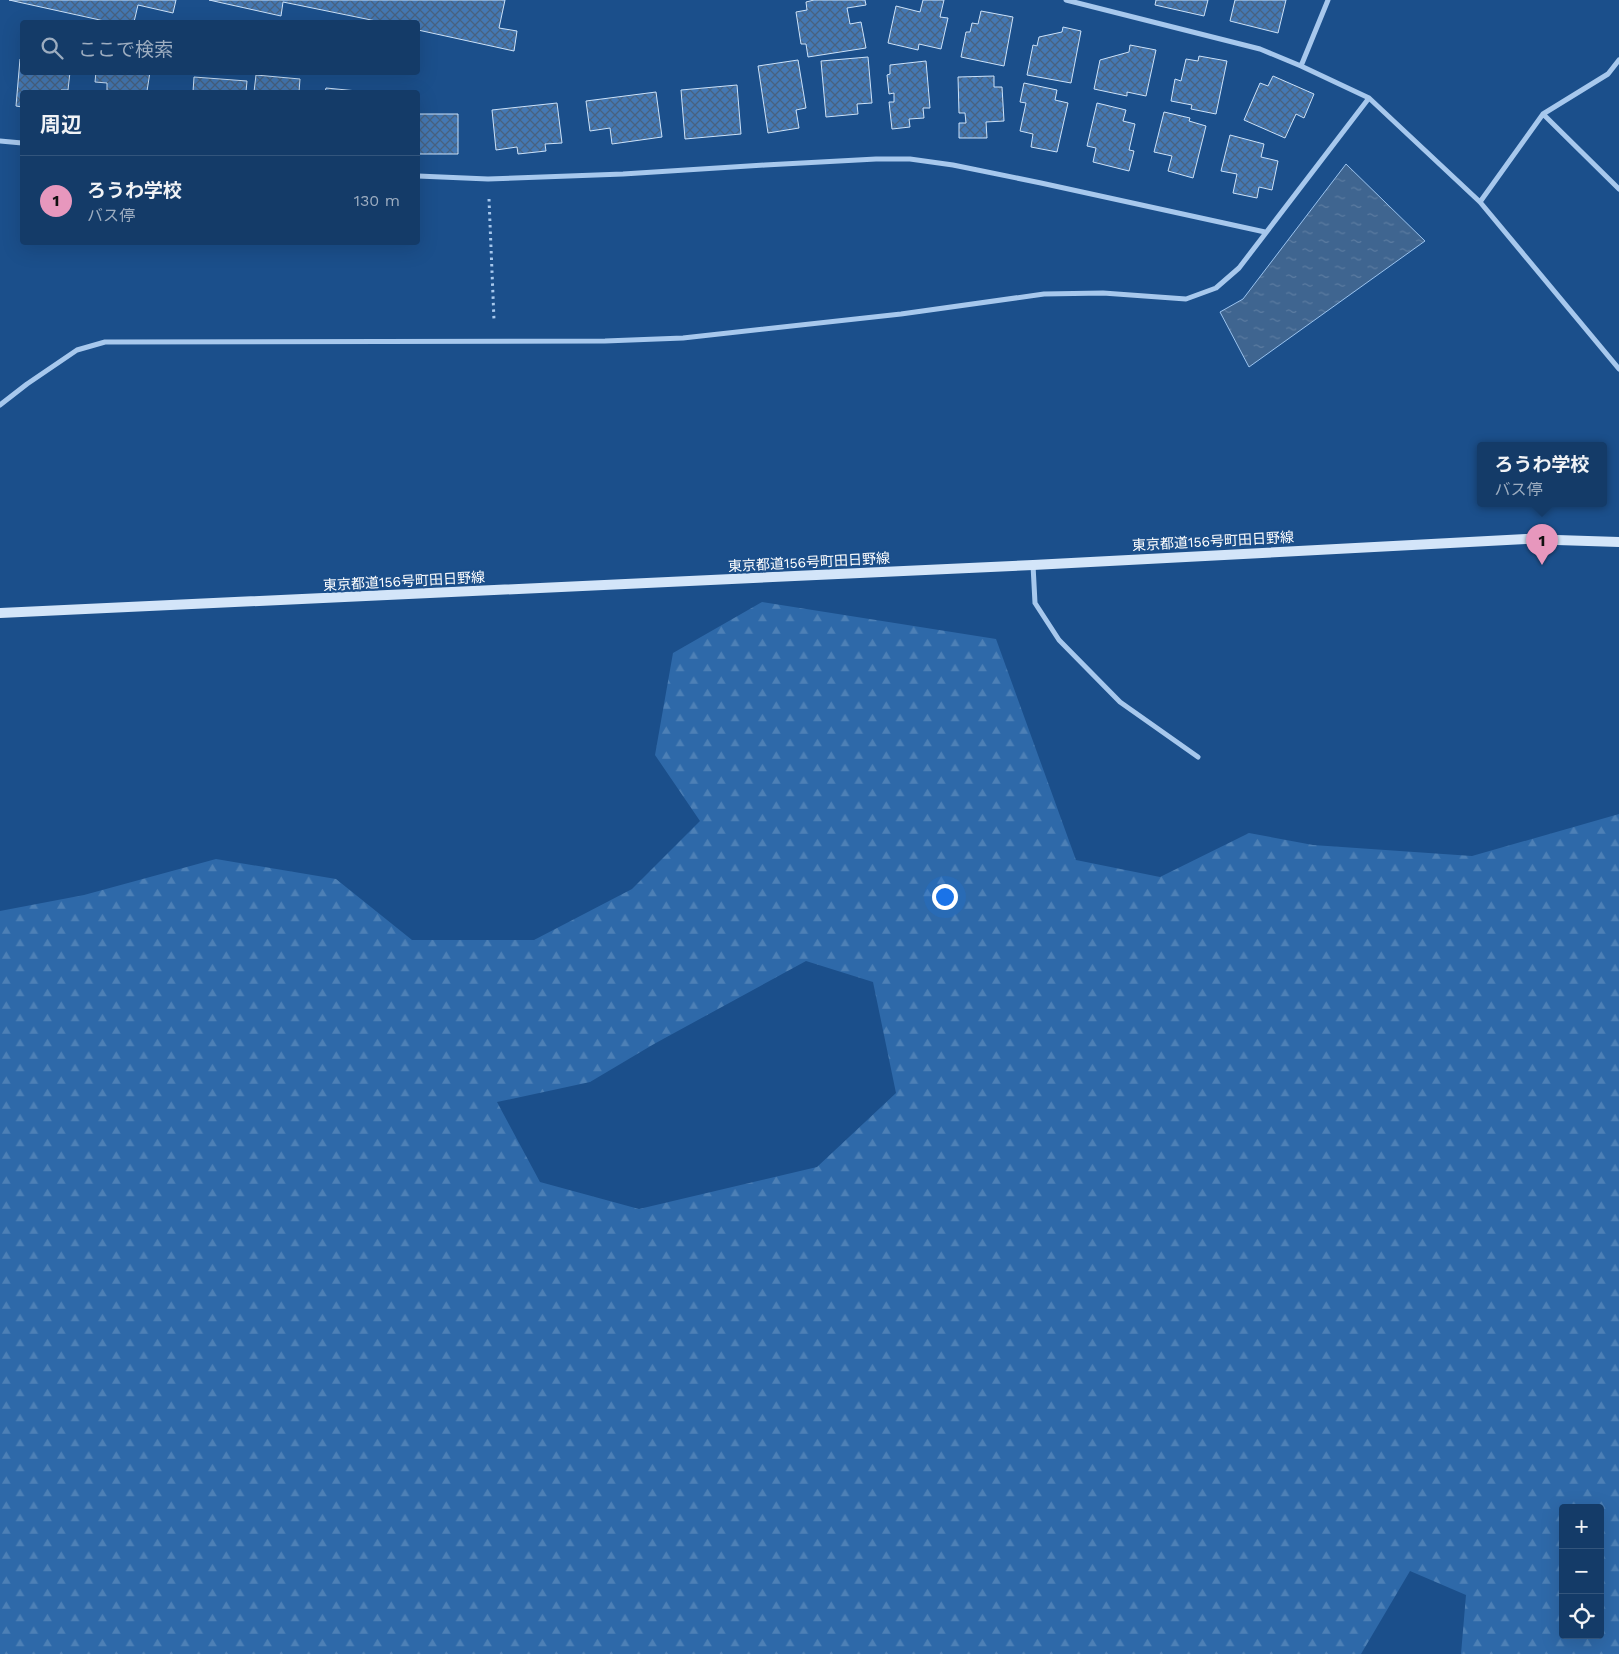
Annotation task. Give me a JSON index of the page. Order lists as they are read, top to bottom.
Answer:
{
  "streets": {
    "main road": ["東京都道156号町田日野線"]
  },
  "page": {
    "search": "ここで検索",
    "heading": "周辺",
    "list": [
      {
        "mark": "1",
        "name": "ろうわ学校",
        "note": "バス停",
        "value": "130 m"
      }
    ],
    "popup": ["ろうわ学校", "バス停"],
    "pins": "1",
    "map_buttons": ["+", "−"]
  }
}
